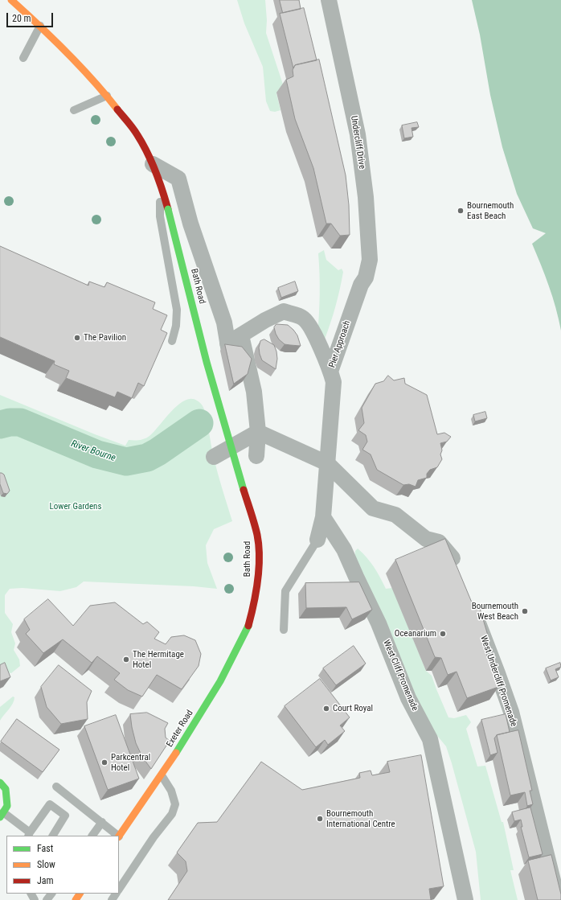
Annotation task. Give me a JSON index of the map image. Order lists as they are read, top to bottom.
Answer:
{
  "streets": {
    "main road": ["Bath Road", "Exeter Road"],
    "street": [
      "Undercliff Drive",
      "Pier Approach",
      "West Cliff Promenade",
      "West Undercliff Promenade"
    ]
  },
  "crossings": [
    ["Undercliff Drive", "Pier Approach"],
    ["Bath Road", "Exeter Road"],
    ["Pier Approach", "West Cliff Promenade"]
  ],
  "water": ["River Bourne"],
  "parks": ["Lower Gardens"],
  "places": [
    "Bournemouth East Beach",
    "The Pavilion",
    "Bournemouth West Beach",
    "Oceanarium",
    "The Hermitage Hotel",
    "Court Royal",
    "Parkcentral Hotel",
    "Bournemouth International Centre"
  ],
  "legend": ["Fast", "Slow", "Jam"],
  "scale_bar": "20 m"
}
